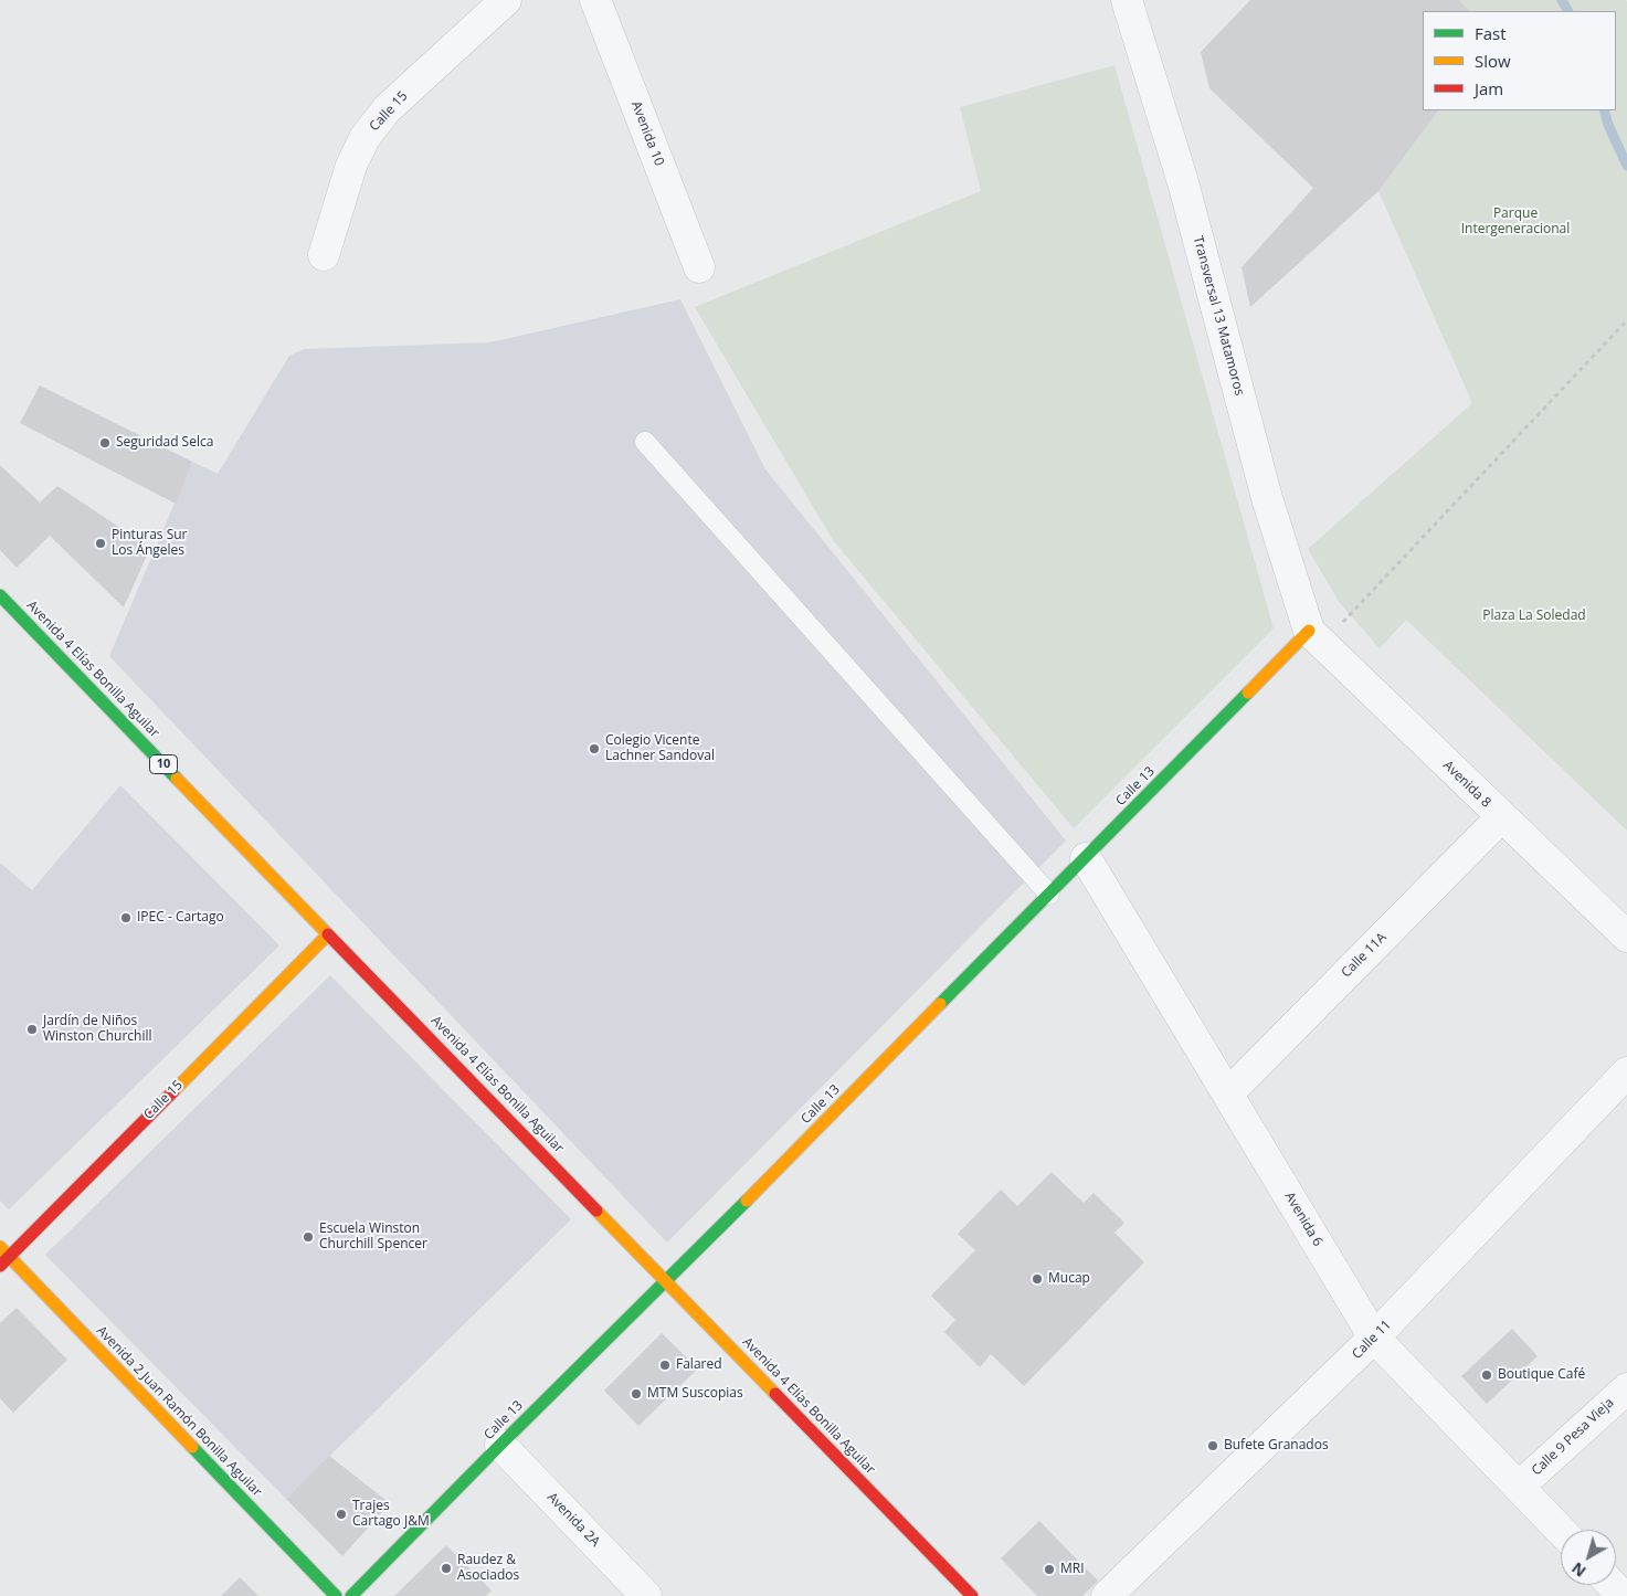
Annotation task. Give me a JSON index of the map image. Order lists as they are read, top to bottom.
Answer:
{
  "streets": {
    "street": [
      "Calle 15",
      "Avenida 10",
      "Transversal 13 Matamoros",
      "Avenida 4 Elías Bonilla Aguilar",
      "10",
      "Avenida 8",
      "Calle 13",
      "Calle 11A",
      "Avenida 6",
      "Calle 11",
      "Avenida 2 Juan Ramón Bonilla Aguilar",
      "Calle 9 Pesa Vieja",
      "Avenida 2A"
    ]
  },
  "crossings": [
    ["Calle 15", "Avenida 4 Elías Bonilla Aguilar"],
    ["Calle 15", "Avenida 2 Juan Ramón Bonilla Aguilar"],
    ["Transversal 13 Matamoros", "Avenida 8"],
    ["Transversal 13 Matamoros", "Calle 13"],
    ["Avenida 4 Elías Bonilla Aguilar", "Calle 13"],
    ["Avenida 8", "Calle 13"],
    ["Avenida 8", "Calle 11A"],
    ["Calle 13", "Avenida 6"],
    ["Calle 13", "Avenida 2A"],
    ["Calle 11A", "Avenida 6"],
    ["Avenida 6", "Calle 11"],
    ["Avenida 6", "Calle 9 Pesa Vieja"]
  ],
  "parks": ["Parque Intergeneracional", "Plaza La Soledad"],
  "places": [
    "Seguridad Selca",
    "Pinturas Sur Los Ángeles",
    "Colegio Vicente Lachner Sandoval",
    "IPEC - Cartago",
    "Jardín de Niños Winston Churchill",
    "Escuela Winston Churchill Spencer",
    "Mucap",
    "Falared",
    "Boutique Café",
    "MTM Suscopias",
    "Bufete Granados",
    "Trajes Cartago J&M",
    "Raudez & Asociados",
    "MRI"
  ],
  "legend": ["Fast", "Slow", "Jam"],
  "north": "bottom left"
}
